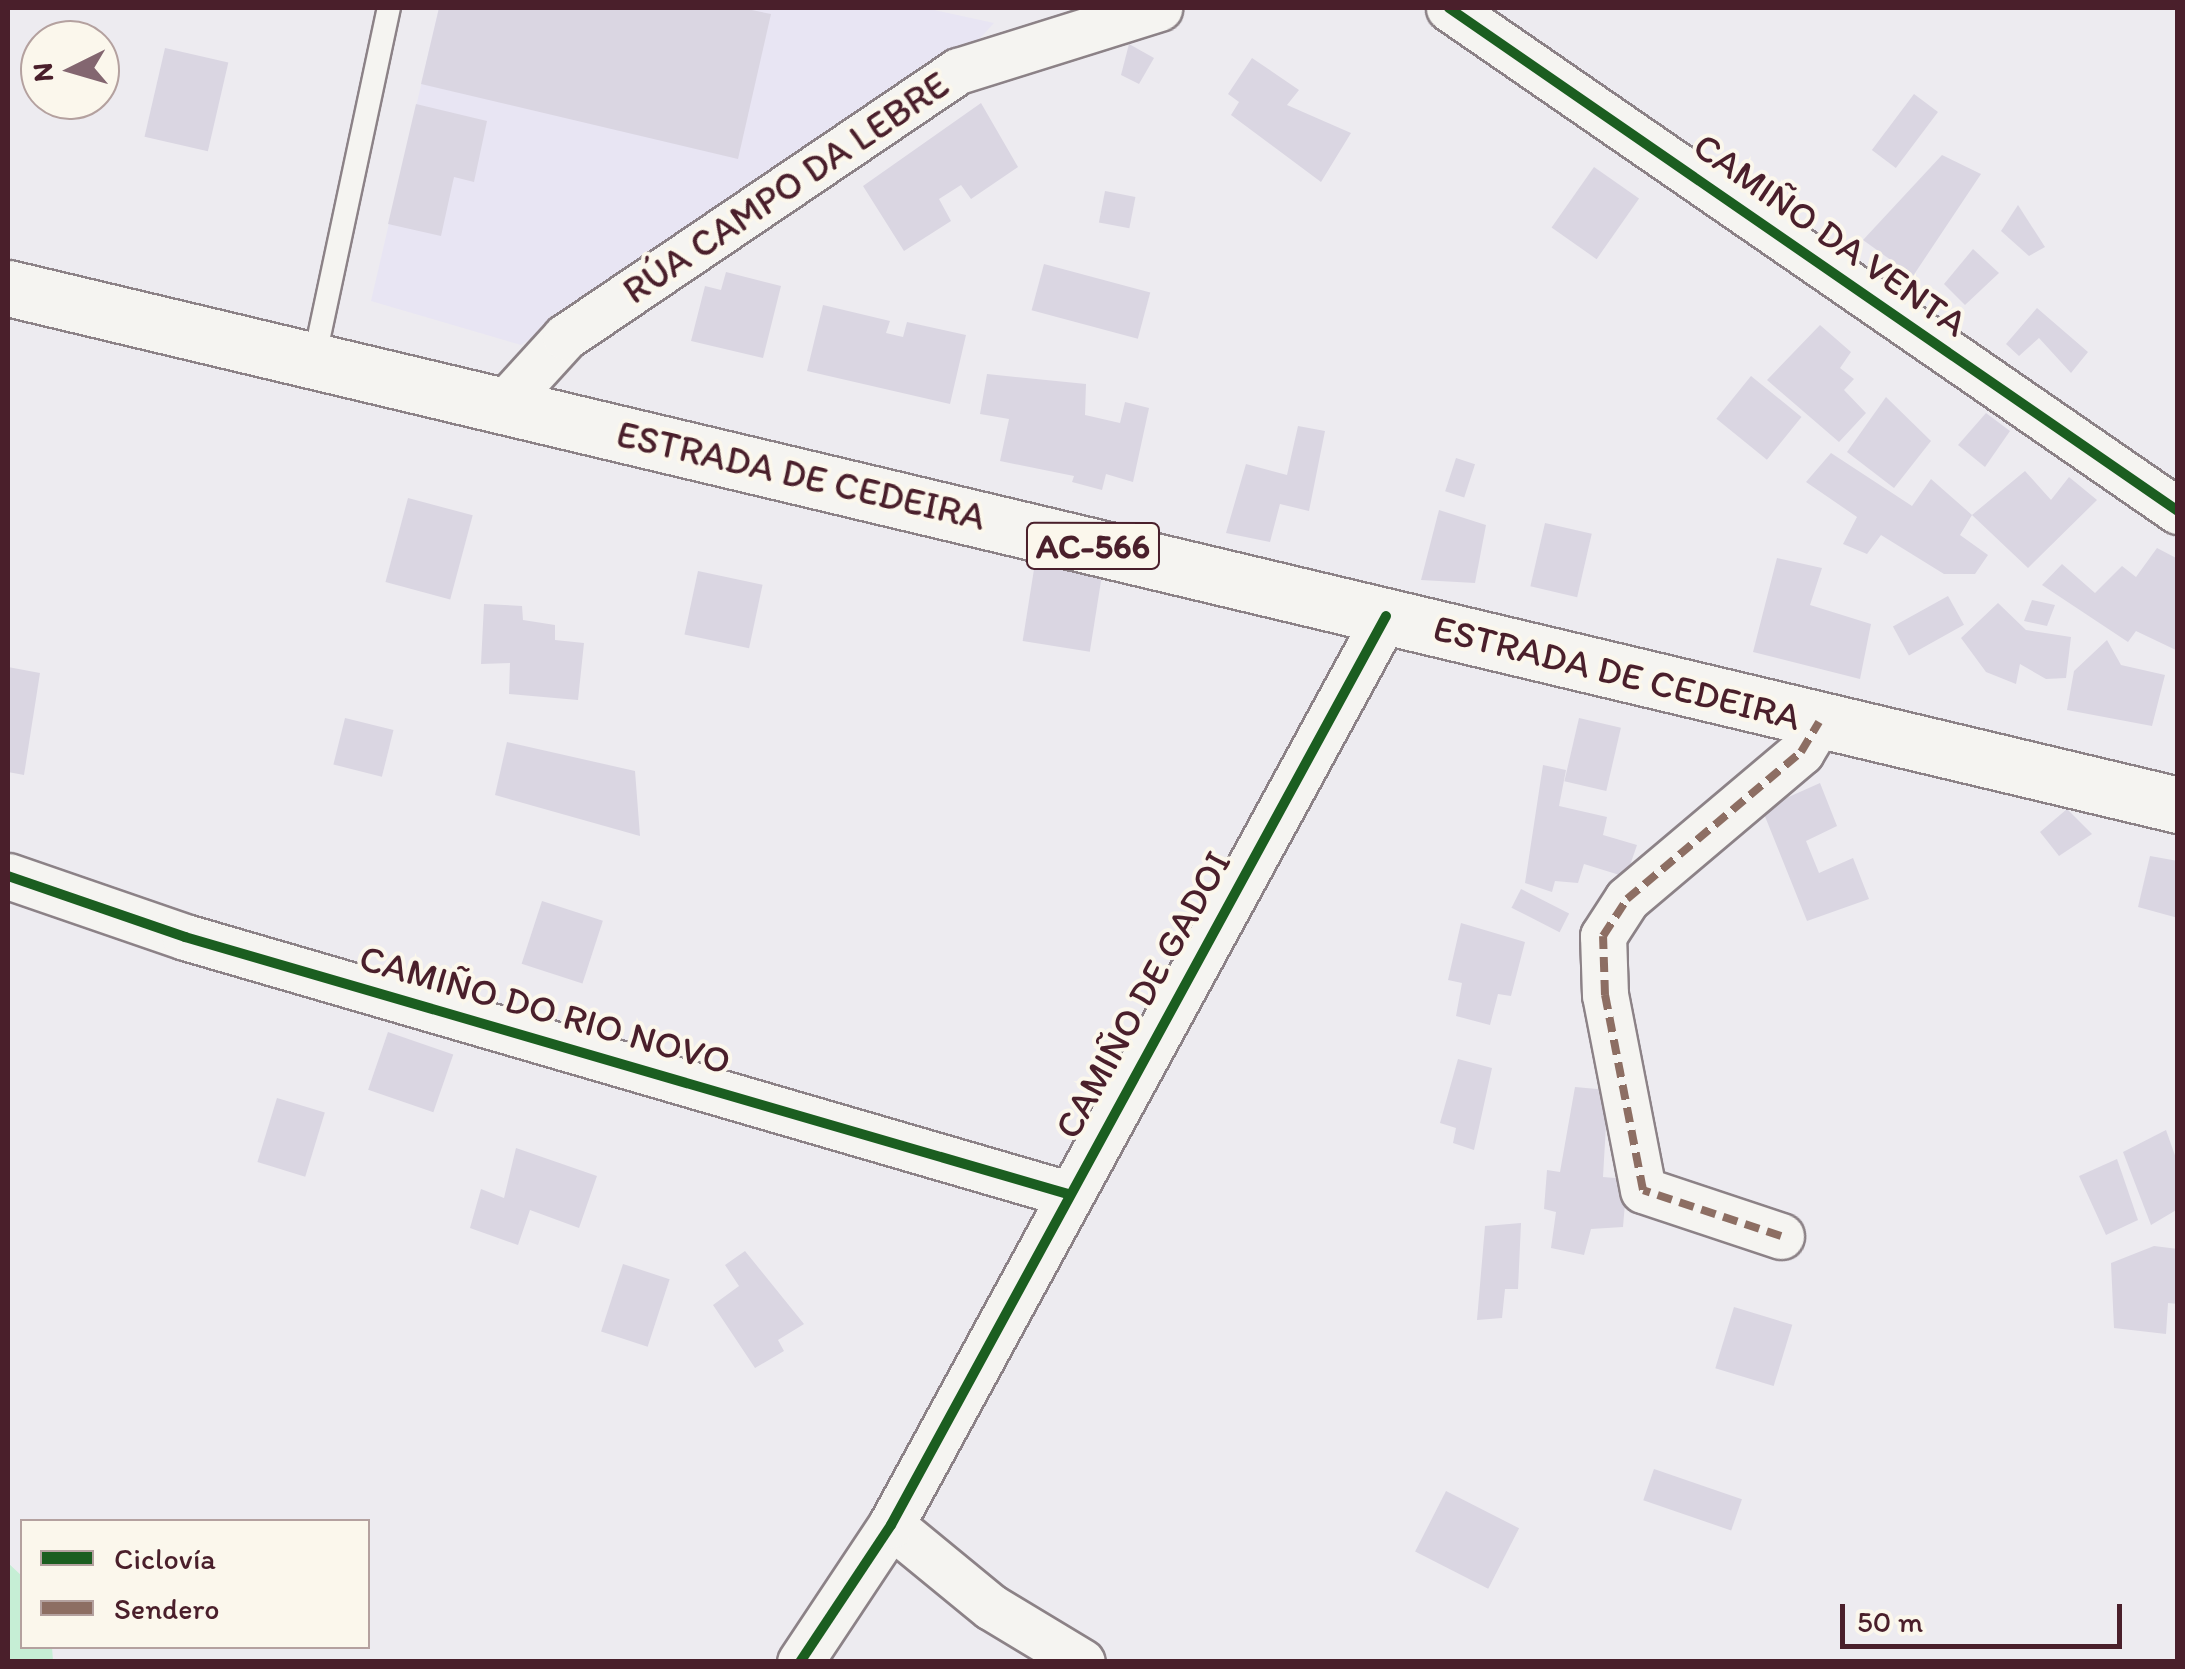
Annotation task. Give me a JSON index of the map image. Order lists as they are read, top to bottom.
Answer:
{
  "streets": {
    "main road": ["ESTRADA DE CEDEIRA", "AC-566"],
    "street": [
      "RÚA CAMPO DA LEBRE",
      "CAMIÑO DA VENTA",
      "CAMIÑO DE GADOI",
      "CAMIÑO DO RIO NOVO"
    ]
  },
  "crossings": [
    ["RÚA CAMPO DA LEBRE", "ESTRADA DE CEDEIRA"],
    ["ESTRADA DE CEDEIRA", "CAMIÑO DE GADOI"],
    ["CAMIÑO DE GADOI", "CAMIÑO DO RIO NOVO"]
  ],
  "legend": ["Ciclovía", "Sendero"],
  "scale_bar": "50 m",
  "north": "left"
}
